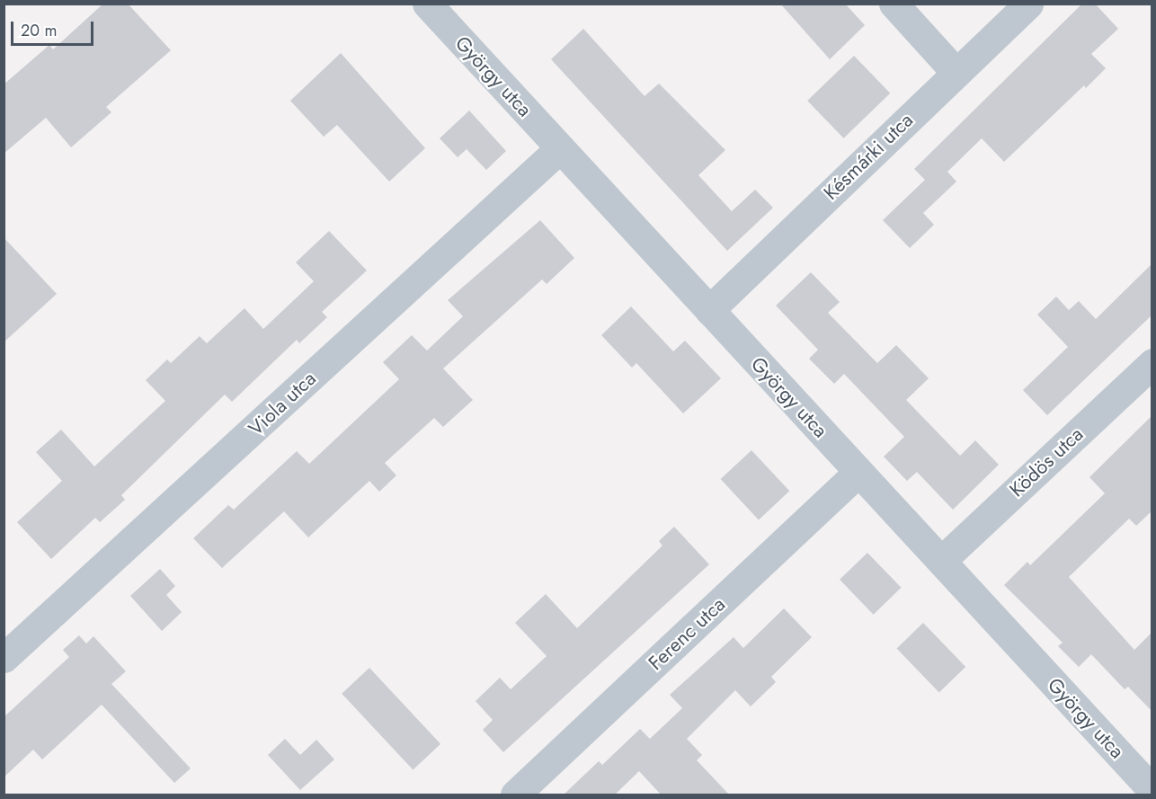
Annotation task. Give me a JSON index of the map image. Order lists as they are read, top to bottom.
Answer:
{
  "streets": {
    "street": [
      "György utca",
      "Késmárki utca",
      "Viola utca",
      "Ködös utca",
      "Ferenc utca"
    ]
  },
  "crossings": [
    ["György utca", "Késmárki utca"],
    ["György utca", "Viola utca"],
    ["György utca", "Ködös utca"],
    ["György utca", "Ferenc utca"]
  ],
  "scale_bar": "20 m"
}
